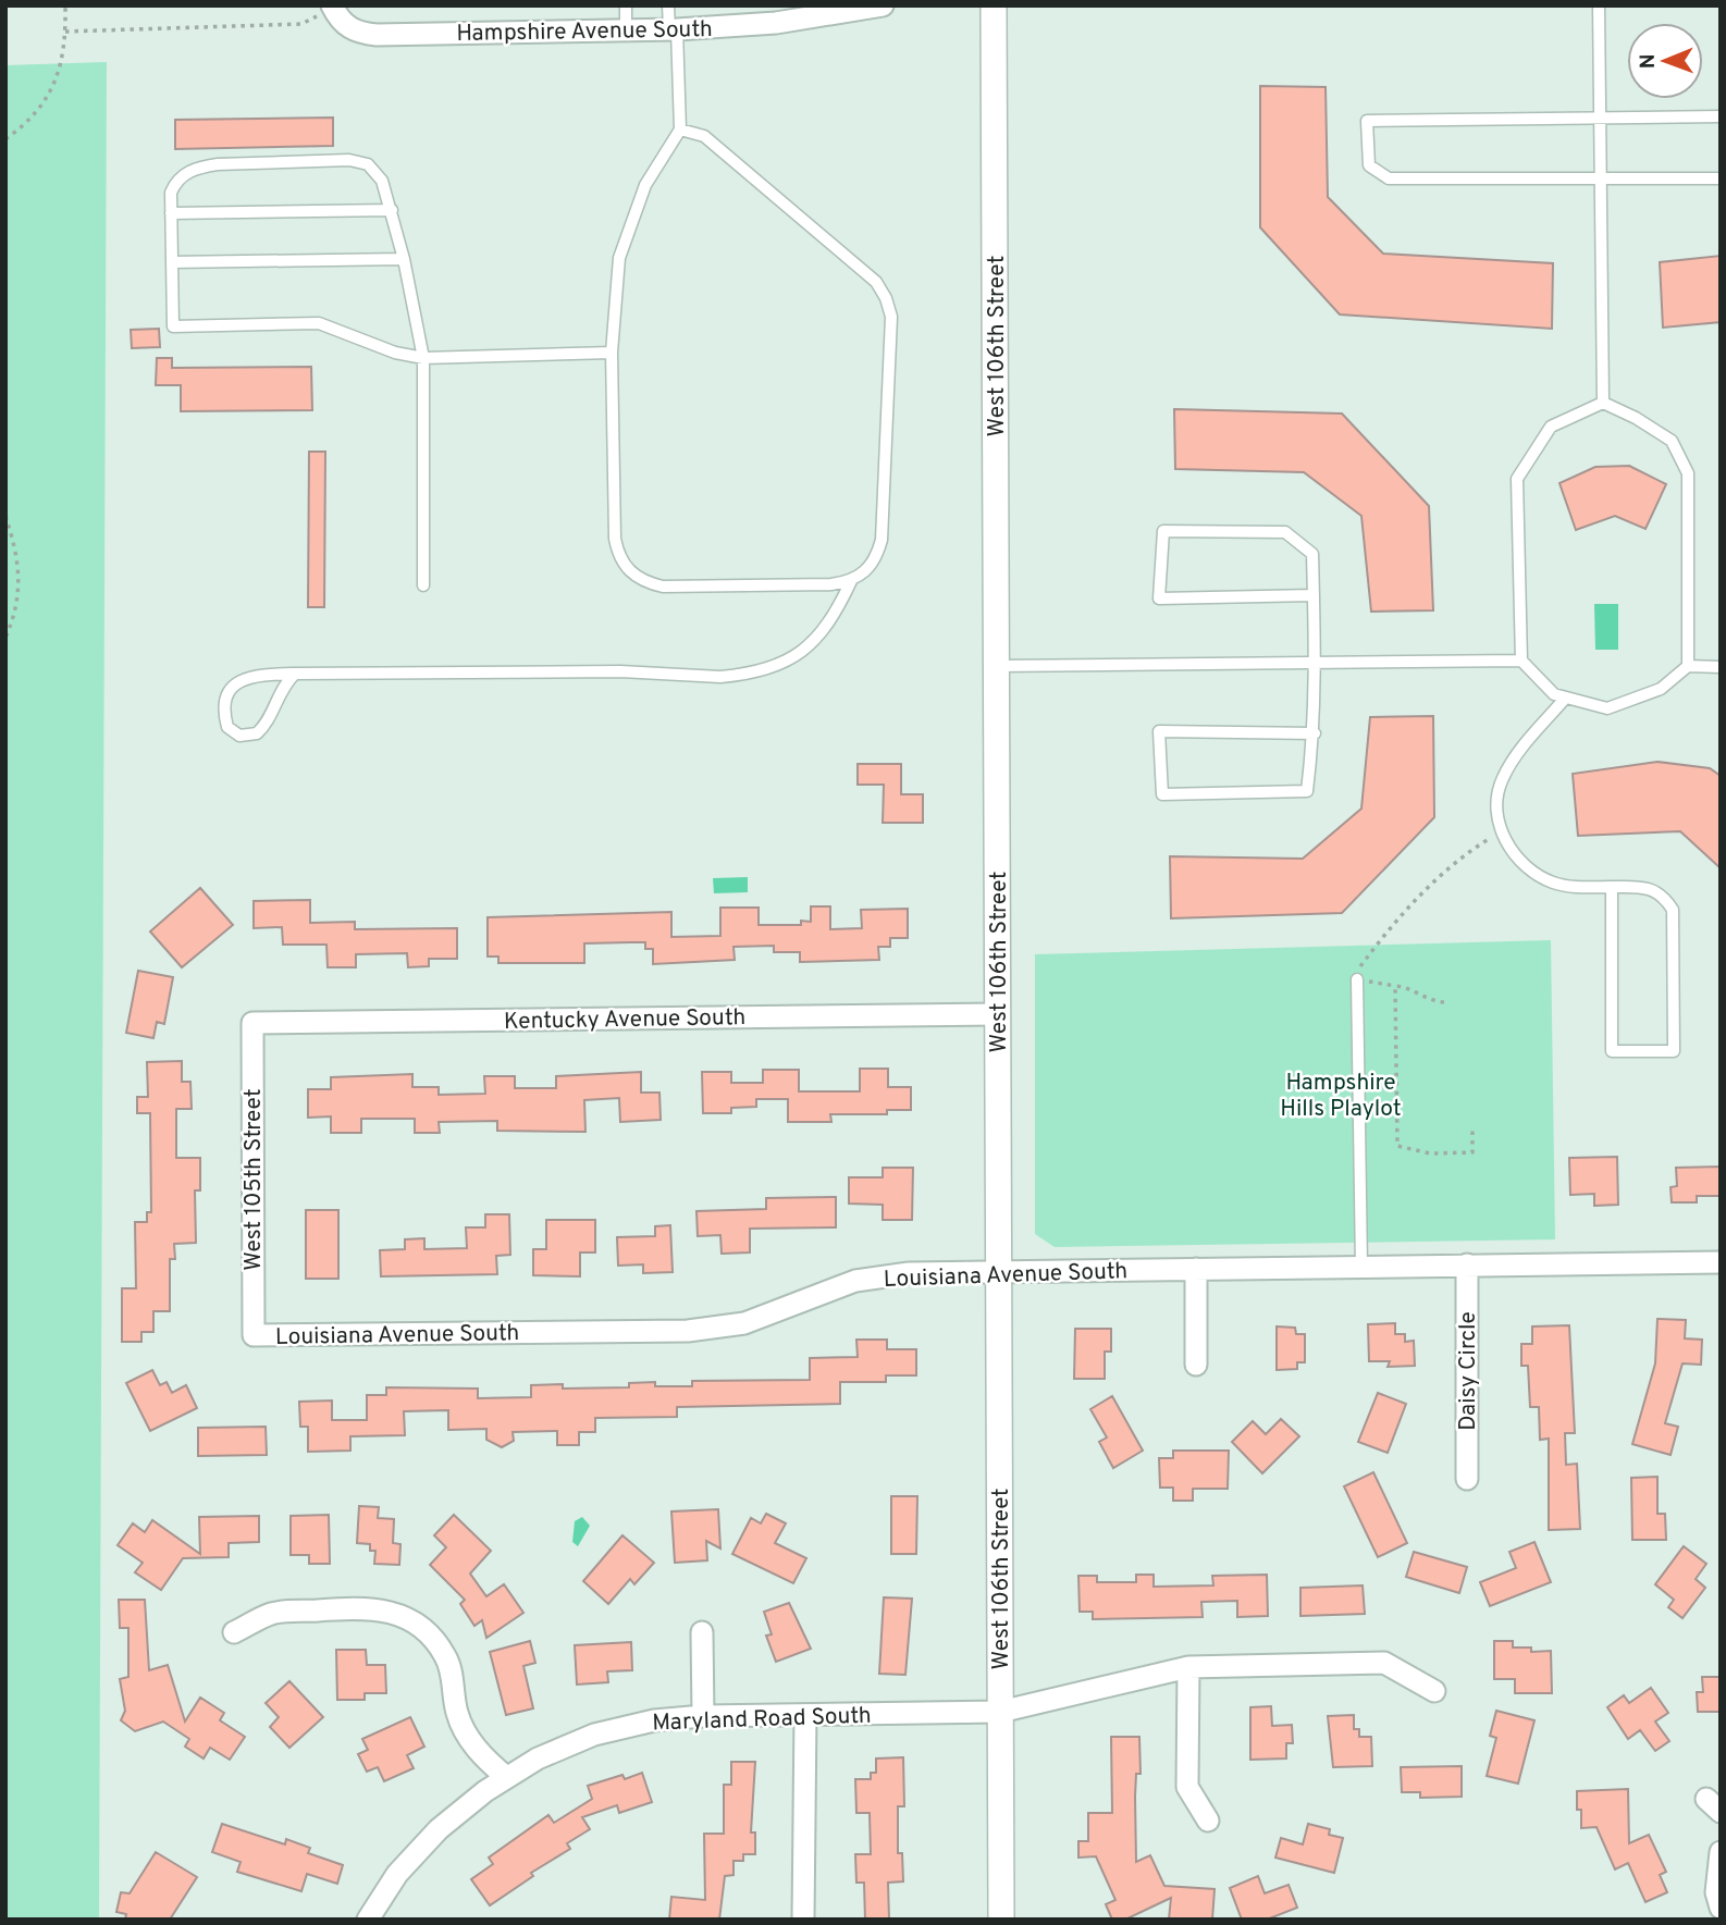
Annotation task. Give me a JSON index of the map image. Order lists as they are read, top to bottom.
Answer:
{
  "streets": {
    "street": [
      "Hampshire Avenue South",
      "West 106th Street",
      "Kentucky Avenue South",
      "West 105th Street",
      "Louisiana Avenue South",
      "Daisy Circle",
      "Maryland Road South"
    ]
  },
  "crossings": [
    ["West 106th Street", "Kentucky Avenue South"],
    ["West 106th Street", "Louisiana Avenue South"],
    ["West 106th Street", "Maryland Road South"],
    ["Kentucky Avenue South", "West 105th Street"],
    ["West 105th Street", "Louisiana Avenue South"],
    ["Louisiana Avenue South", "Daisy Circle"]
  ],
  "parks": ["Hampshire Hills Playlot"],
  "north": "left"
}
